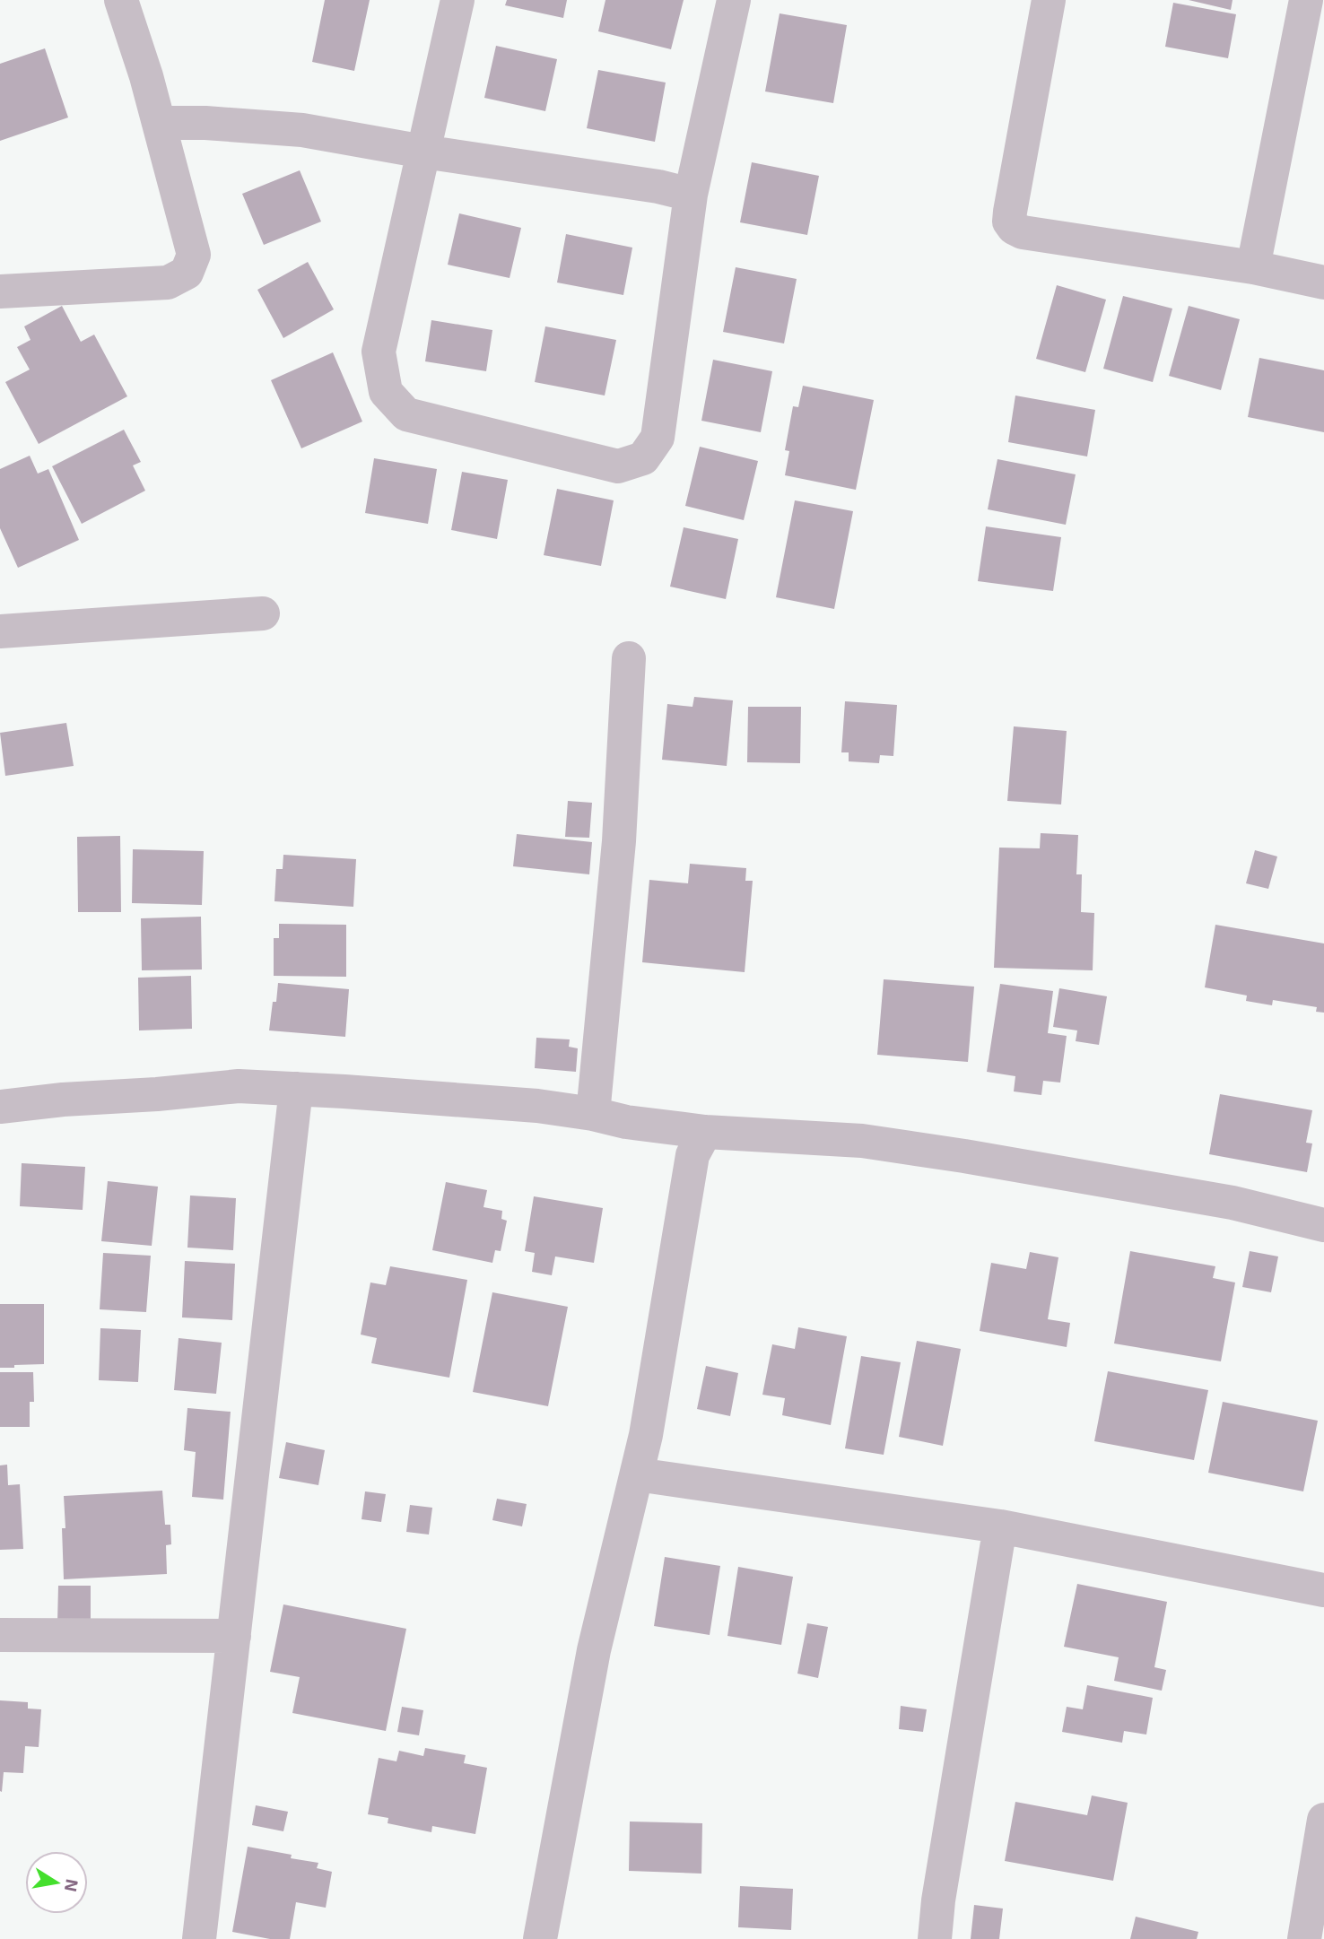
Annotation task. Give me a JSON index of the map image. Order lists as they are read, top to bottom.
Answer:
{
  "north": "right"
}
